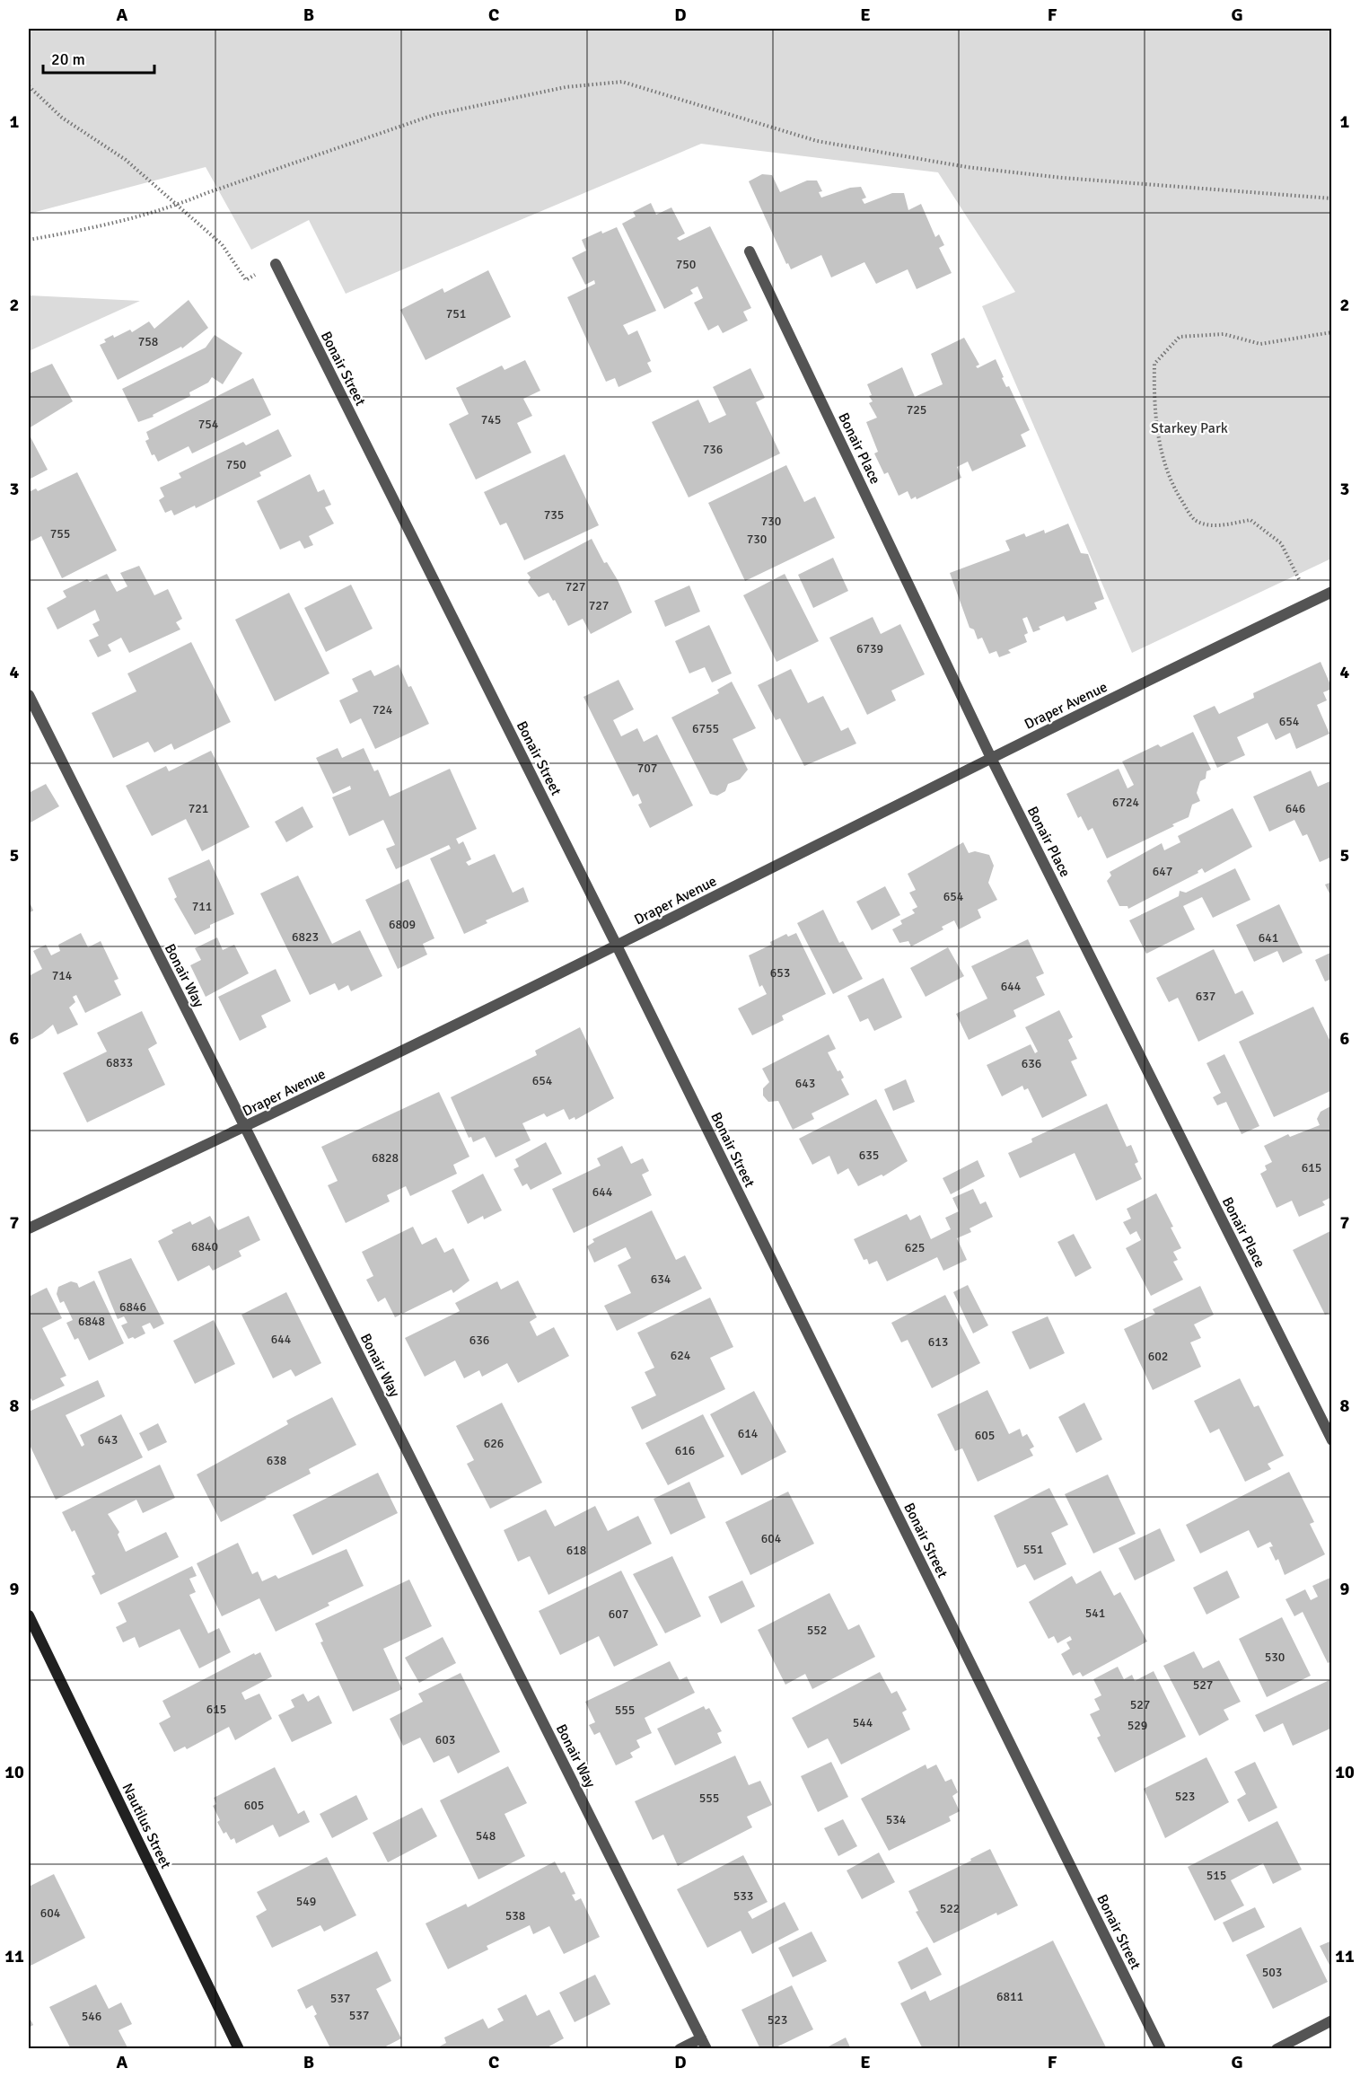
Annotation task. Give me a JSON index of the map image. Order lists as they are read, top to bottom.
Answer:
{
  "streets": {
    "main road": ["Nautilus Street"],
    "street": [
      "Bonair Street",
      "Bonair Place",
      "Draper Avenue",
      "Bonair Way"
    ]
  },
  "crossings": [
    ["Bonair Street", "Draper Avenue"],
    ["Bonair Place", "Draper Avenue"],
    ["Draper Avenue", "Bonair Way"]
  ],
  "parks": ["Starkey Park"],
  "house_numbers": [
    "750",
    "751",
    "758",
    "725",
    "745",
    "754",
    "736",
    "750",
    "735",
    "730",
    "755",
    "730",
    "727",
    "727",
    "6739",
    "724",
    "654",
    "6755",
    "707",
    "6724",
    "721",
    "646",
    "647",
    "654",
    "711",
    "6809",
    "6823",
    "641",
    "653",
    "714",
    "644",
    "637",
    "6833",
    "636",
    "654",
    "643",
    "635",
    "6828",
    "615",
    "644",
    "6840",
    "625",
    "634",
    "6846",
    "6848",
    "644",
    "636",
    "613",
    "624",
    "602",
    "614",
    "605",
    "643",
    "626",
    "616",
    "638",
    "604",
    "551",
    "618",
    "541",
    "607",
    "552",
    "530",
    "527",
    "527",
    "615",
    "555",
    "544",
    "529",
    "603",
    "523",
    "555",
    "605",
    "534",
    "548",
    "515",
    "533",
    "549",
    "522",
    "604",
    "538",
    "503",
    "6811",
    "537",
    "537",
    "546",
    "523"
  ],
  "scale_bar": "20 m",
  "grid": {
    "columns": [
      "A",
      "B",
      "C",
      "D",
      "E",
      "F",
      "G"
    ],
    "rows": [
      "1",
      "2",
      "3",
      "4",
      "5",
      "6",
      "7",
      "8",
      "9",
      "10",
      "11"
    ]
  }
}
